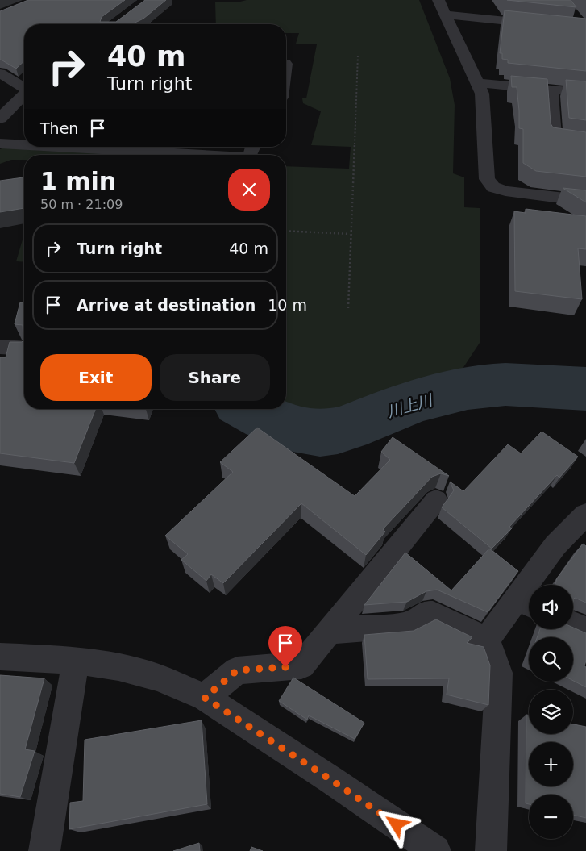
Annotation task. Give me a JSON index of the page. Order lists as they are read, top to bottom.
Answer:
{
  "water": ["川上川"],
  "page": {
    "turn": ["40 m", "Turn right"],
    "then": "Then",
    "heading": ["1 min", "50 m · 21:09"],
    "list": [
      {
        "name": "Turn right",
        "value": "40 m"
      },
      {
        "name": "Arrive at destination",
        "value": "10 m"
      }
    ],
    "buttons": ["Exit", "Share"],
    "map_buttons": ["+", "−"]
  }
}
